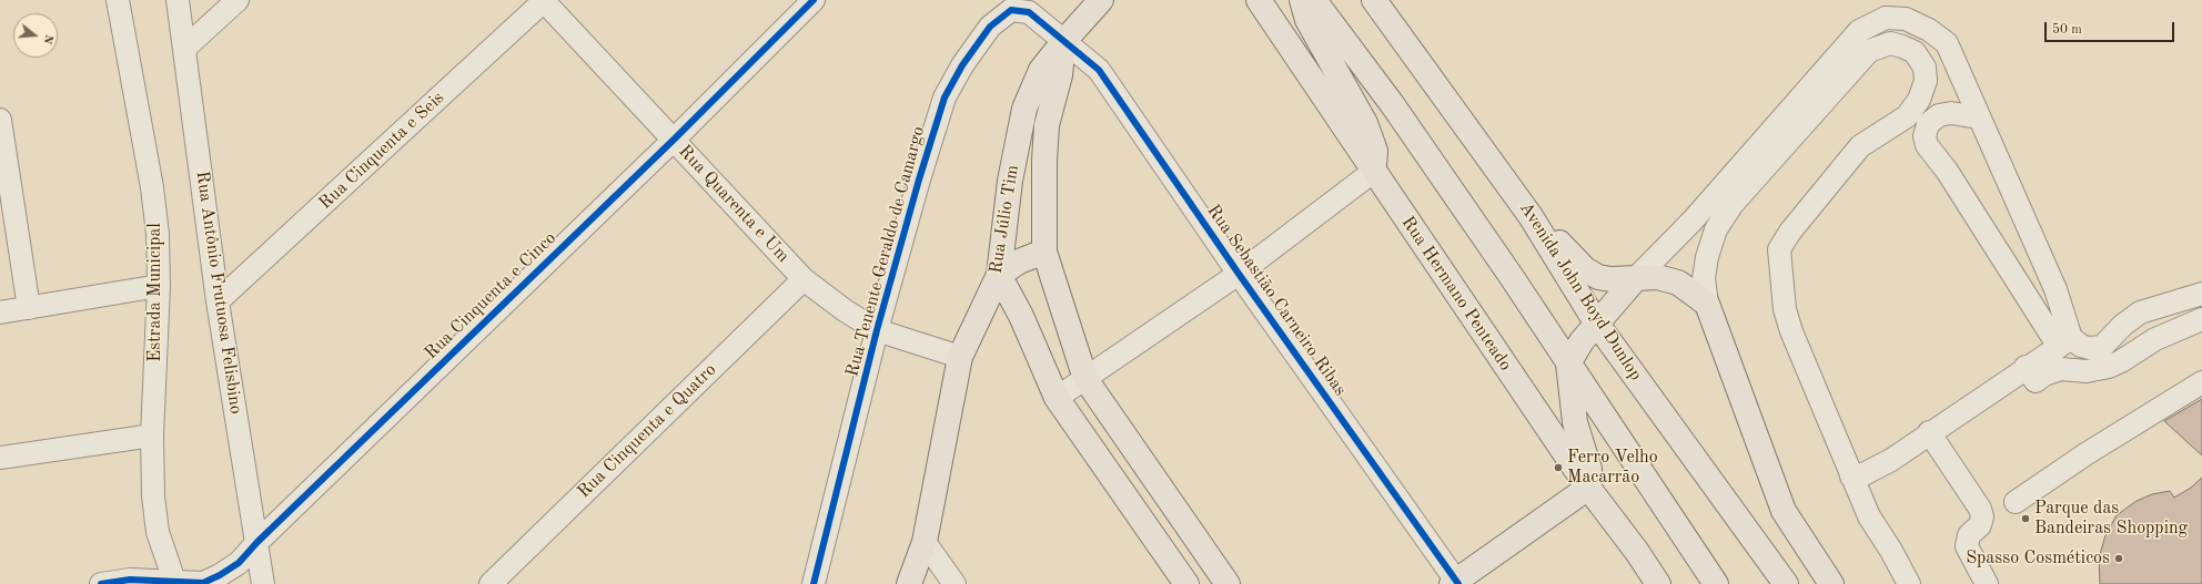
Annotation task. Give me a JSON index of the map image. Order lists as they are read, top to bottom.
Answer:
{
  "streets": {
    "main road": ["Rua Júlio Tim", "Avenida John Boyd Dunlop", "Rua Hermano Penteado"],
    "street": [
      "Rua Cinquenta e Seis",
      "Rua Quarenta e Um",
      "Rua Tenente Geraldo de Camargo",
      "Estrada Municipal",
      "Rua Antônio Frutuosa Felisbino",
      "Rua Cinquenta e Cinco",
      "Rua Sebastião Carneiro Ribas",
      "Rua Cinquenta e Quatro"
    ]
  },
  "crossings": [
    ["Rua Cinquenta e Seis", "Rua Quarenta e Um"],
    ["Rua Cinquenta e Seis", "Rua Antônio Frutuosa Felisbino"],
    ["Rua Quarenta e Um", "Rua Júlio Tim"],
    ["Rua Quarenta e Um", "Rua Tenente Geraldo de Camargo"],
    ["Rua Quarenta e Um", "Rua Cinquenta e Cinco"],
    ["Rua Quarenta e Um", "Rua Cinquenta e Quatro"],
    ["Rua Júlio Tim", "Rua Tenente Geraldo de Camargo"],
    ["Rua Júlio Tim", "Rua Sebastião Carneiro Ribas"],
    ["Rua Tenente Geraldo de Camargo", "Rua Sebastião Carneiro Ribas"],
    ["Estrada Municipal", "Rua Cinquenta e Cinco"],
    ["Rua Antônio Frutuosa Felisbino", "Rua Cinquenta e Cinco"]
  ],
  "places": ["Ferro Velho Macarrão", "Parque das Bandeiras Shopping", "Spasso Cosméticos"],
  "scale_bar": "50 m",
  "north": "right"
}
